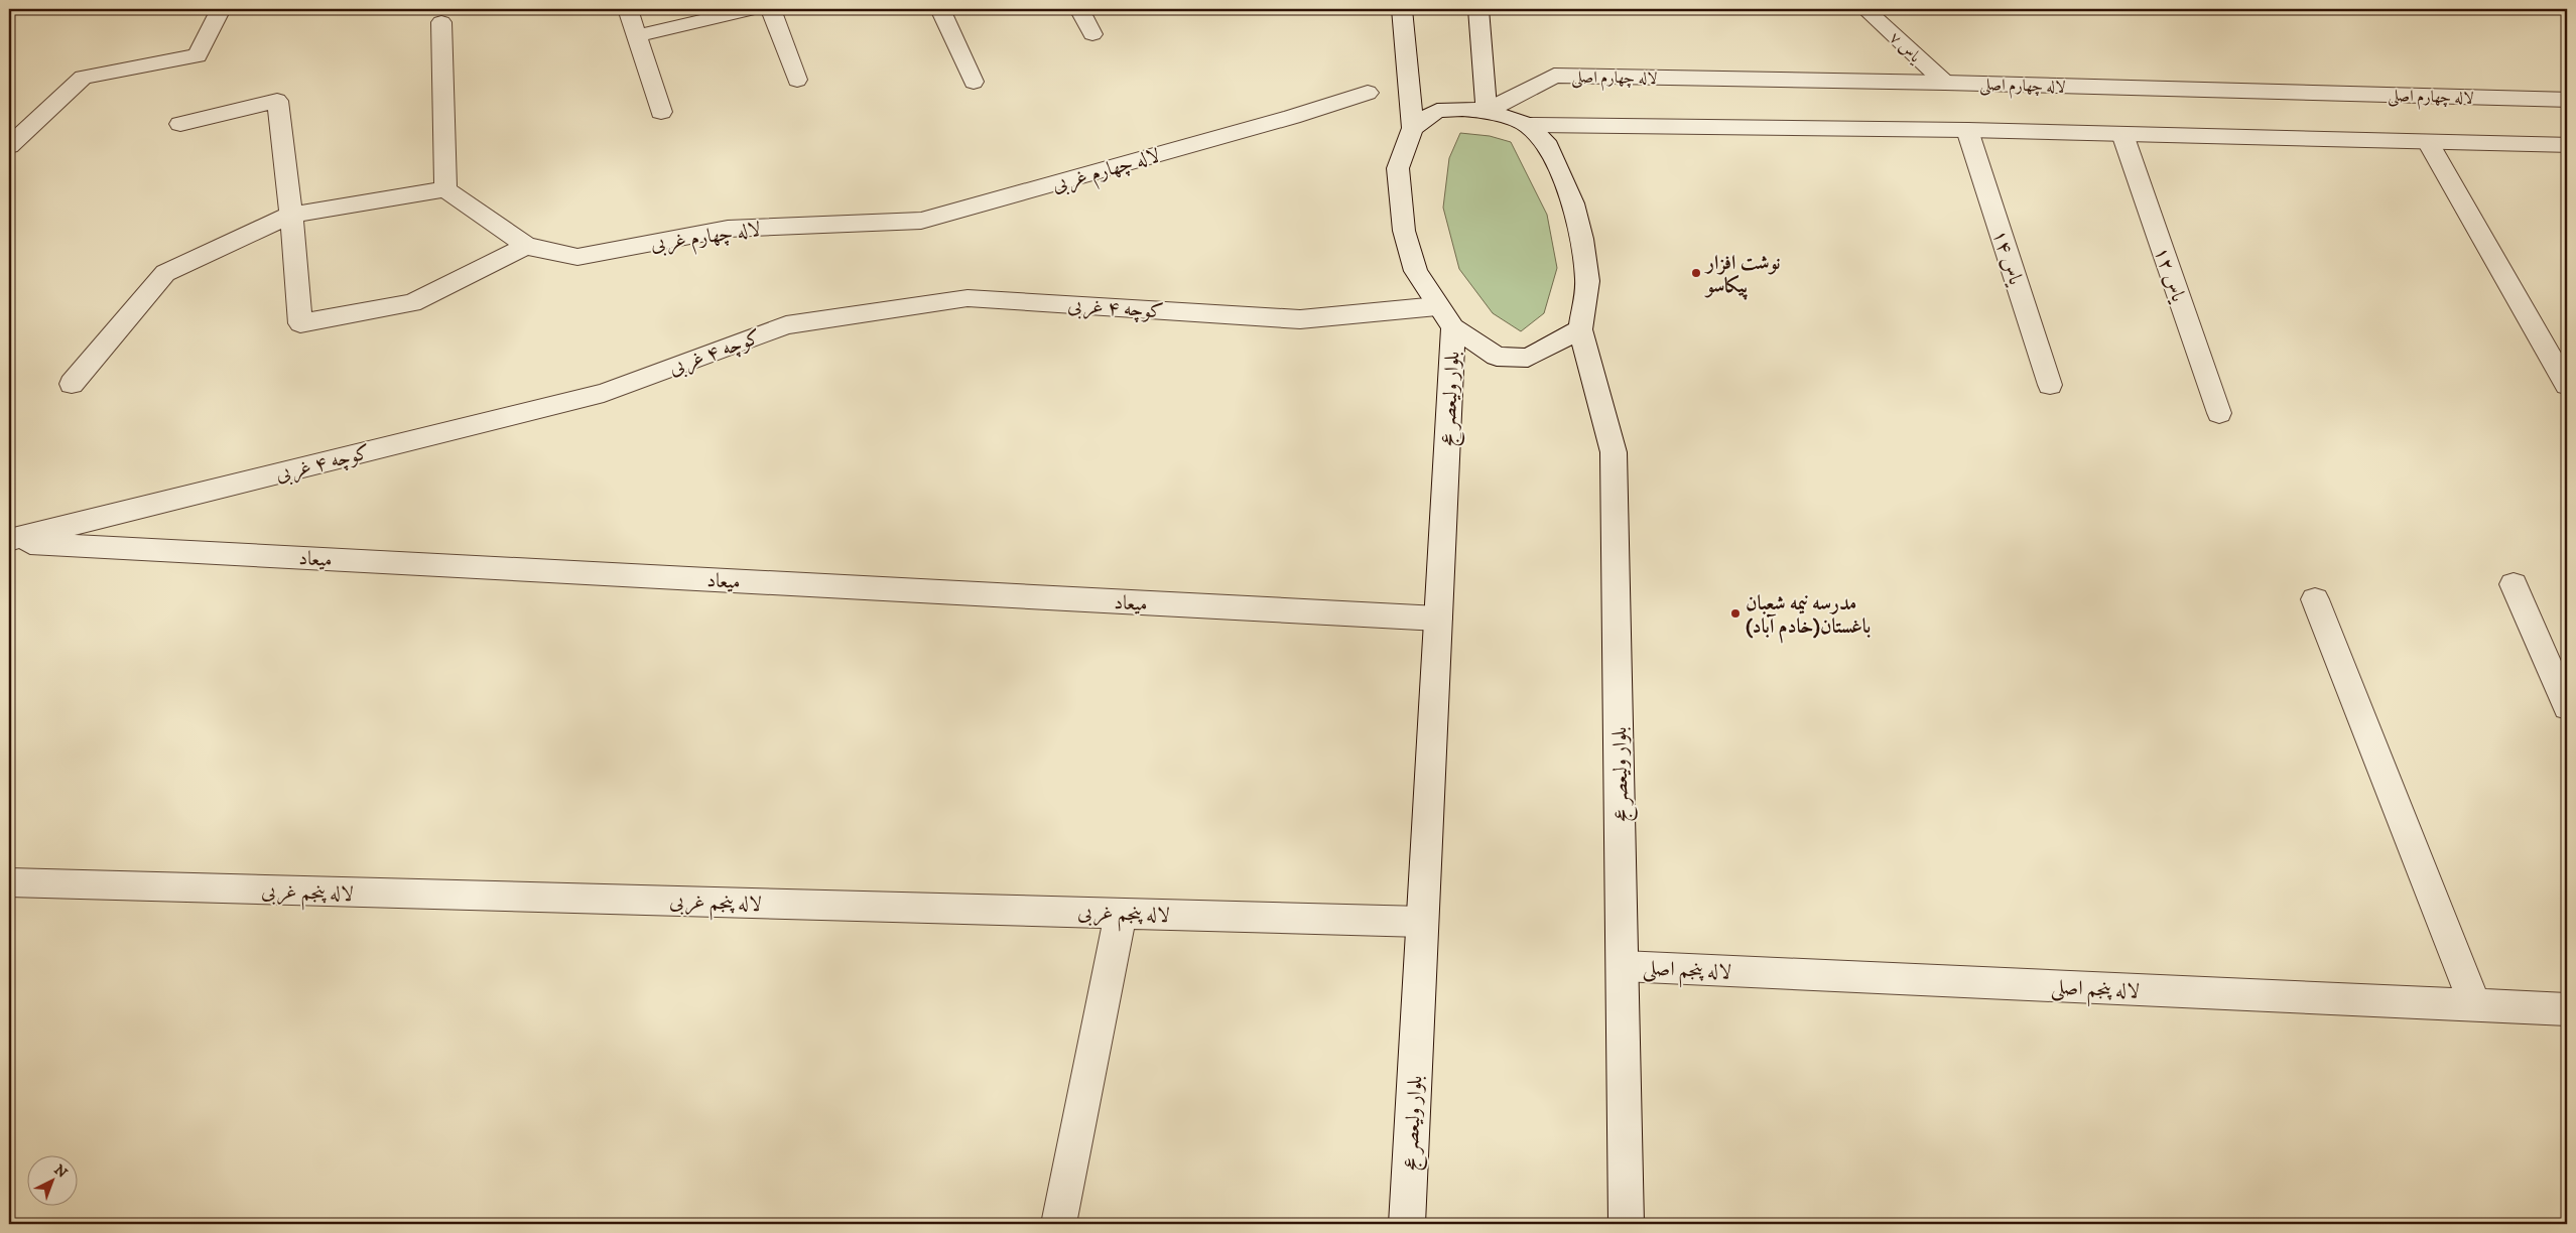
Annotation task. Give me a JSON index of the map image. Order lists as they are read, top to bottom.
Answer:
{
  "streets": {
    "street": [
      "یاس ۷",
      "لاله چهارم اصلی",
      "لاله چهارم غربی",
      "یاس ۱۴",
      "یاس ۱۲",
      "کوچه ۴ غربی",
      "بلوار ولیعصر عج",
      "میعاد",
      "لاله پنجم غربی",
      "لاله پنجم اصلی"
    ]
  },
  "crossings": [
    ["یاس ۷", "لاله چهارم اصلی"],
    ["کوچه ۴ غربی", "بلوار ولیعصر عج"],
    ["کوچه ۴ غربی", "میعاد"],
    ["بلوار ولیعصر عج", "میعاد"],
    ["بلوار ولیعصر عج", "لاله پنجم غربی"],
    ["بلوار ولیعصر عج", "لاله پنجم اصلی"]
  ],
  "places": ["نوشت افزار پیکاسو", "مدرسه نیمه شعبان باغستان(خادم آباد)"],
  "north": "top right"
}
